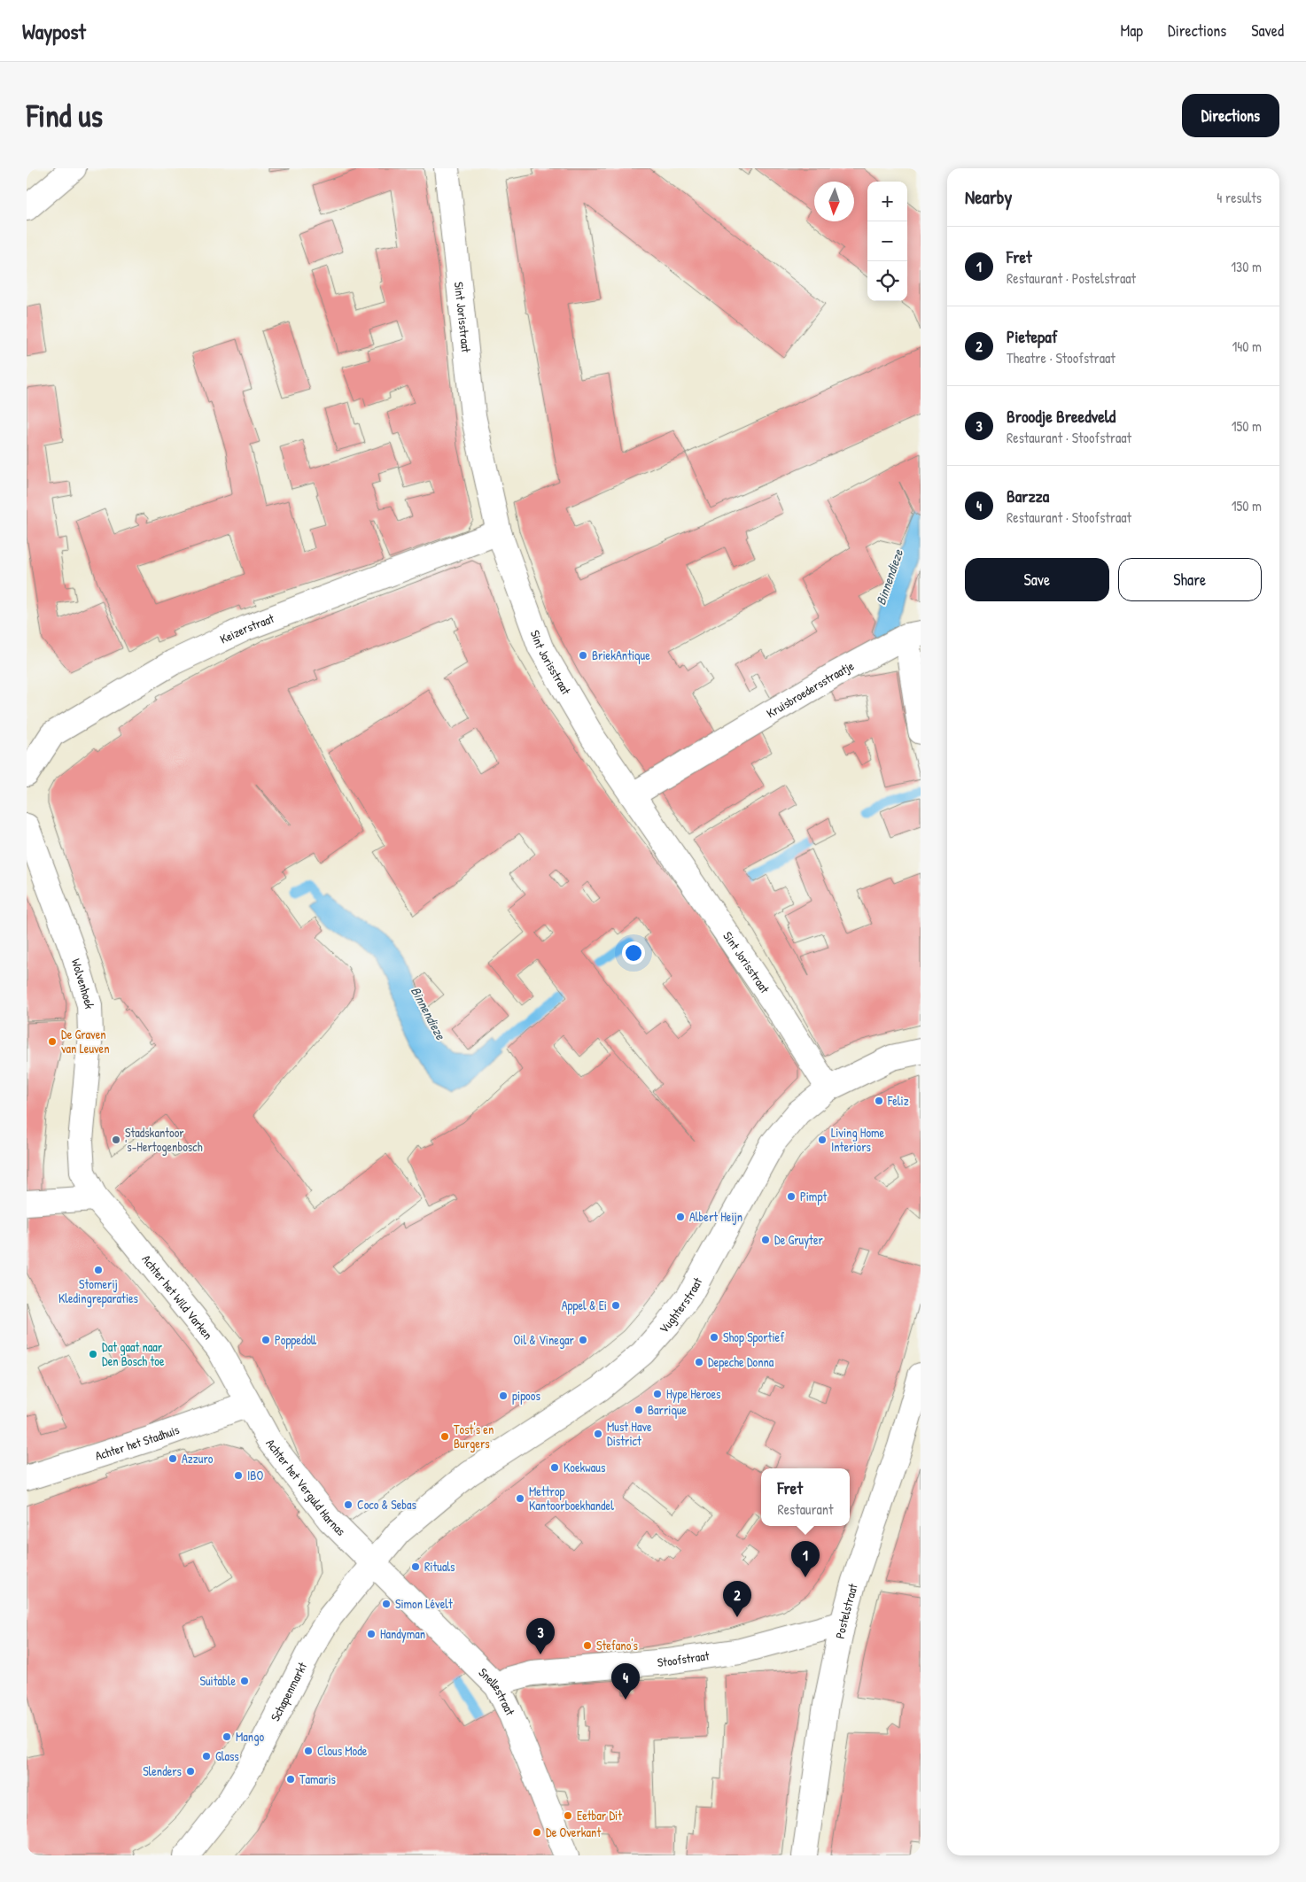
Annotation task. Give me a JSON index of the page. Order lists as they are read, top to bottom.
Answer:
{
  "streets": {
    "street": [
      "Sint Jorisstraat",
      "Keizerstraat",
      "Kruisbroedersstraatje",
      "Wolvenhoek",
      "Achter het Wild Varken",
      "Vughterstraat",
      "Achter het Stadhuis",
      "Achter het Verguld Harnas",
      "Postelstraat",
      "Stoofstraat",
      "Schapenmarkt",
      "Snellestraat"
    ]
  },
  "crossings": [
    ["Sint Jorisstraat", "Keizerstraat"],
    ["Sint Jorisstraat", "Kruisbroedersstraatje"],
    ["Sint Jorisstraat", "Vughterstraat"],
    ["Wolvenhoek", "Achter het Wild Varken"],
    ["Achter het Wild Varken", "Achter het Stadhuis"],
    ["Achter het Wild Varken", "Achter het Verguld Harnas"],
    ["Vughterstraat", "Schapenmarkt"],
    ["Achter het Stadhuis", "Achter het Verguld Harnas"],
    ["Achter het Verguld Harnas", "Schapenmarkt"],
    ["Achter het Verguld Harnas", "Snellestraat"],
    ["Postelstraat", "Stoofstraat"],
    ["Stoofstraat", "Snellestraat"],
    ["Schapenmarkt", "Snellestraat"]
  ],
  "water": ["Binnendieze"],
  "places": [
    "BriekAntique",
    "De Graven van Leuven",
    "Feliz",
    "Stadskantoor 's-Hertogenbosch",
    "Living Home Interiors",
    "Pimpt",
    "Albert Heijn",
    "De Gruyter",
    "Stomerij Kledingreparaties",
    "Appel & Ei",
    "Shop Sportief",
    "Poppedoll",
    "Oil & Vinegar",
    "Dat gaat naar Den Bosch toe",
    "Depeche Donna",
    "Hype Heroes",
    "pipoos",
    "Barrique",
    "Must Have District",
    "Tost's en Burgers",
    "Azzuro",
    "Koekwaus",
    "IBO",
    "Mettrop Kantoorboekhandel",
    "Coco & Sebas",
    "Rituals",
    "Simon Lévelt",
    "Handyman",
    "Stefano's",
    "Suitable",
    "Mango",
    "Clous Mode",
    "Glass",
    "Slenders",
    "Tamaris",
    "Eetbar Dit",
    "De Overkant"
  ],
  "north": "bottom",
  "page": {
    "header": "Waypost",
    "nav": ["Map", "Directions", "Saved"],
    "buttons": [
      "Directions",
      ["Save", "Share"]
    ],
    "title": "Find us",
    "heading": ["Nearby", "4 results"],
    "map_buttons": ["+", "−"],
    "list": [
      {
        "mark": "1",
        "name": "Fret",
        "note": "Restaurant · Postelstraat",
        "value": "130 m"
      },
      {
        "mark": "2",
        "name": "Pietepaf",
        "note": "Theatre · Stoofstraat",
        "value": "140 m"
      },
      {
        "mark": "3",
        "name": "Broodje Breedveld",
        "note": "Restaurant · Stoofstraat",
        "value": "150 m"
      },
      {
        "mark": "4",
        "name": "Barzza",
        "note": "Restaurant · Stoofstraat",
        "value": "150 m"
      }
    ],
    "popup": ["Fret", "Restaurant"],
    "pins": [
      "1",
      "2",
      "3",
      "4"
    ]
  }
}
